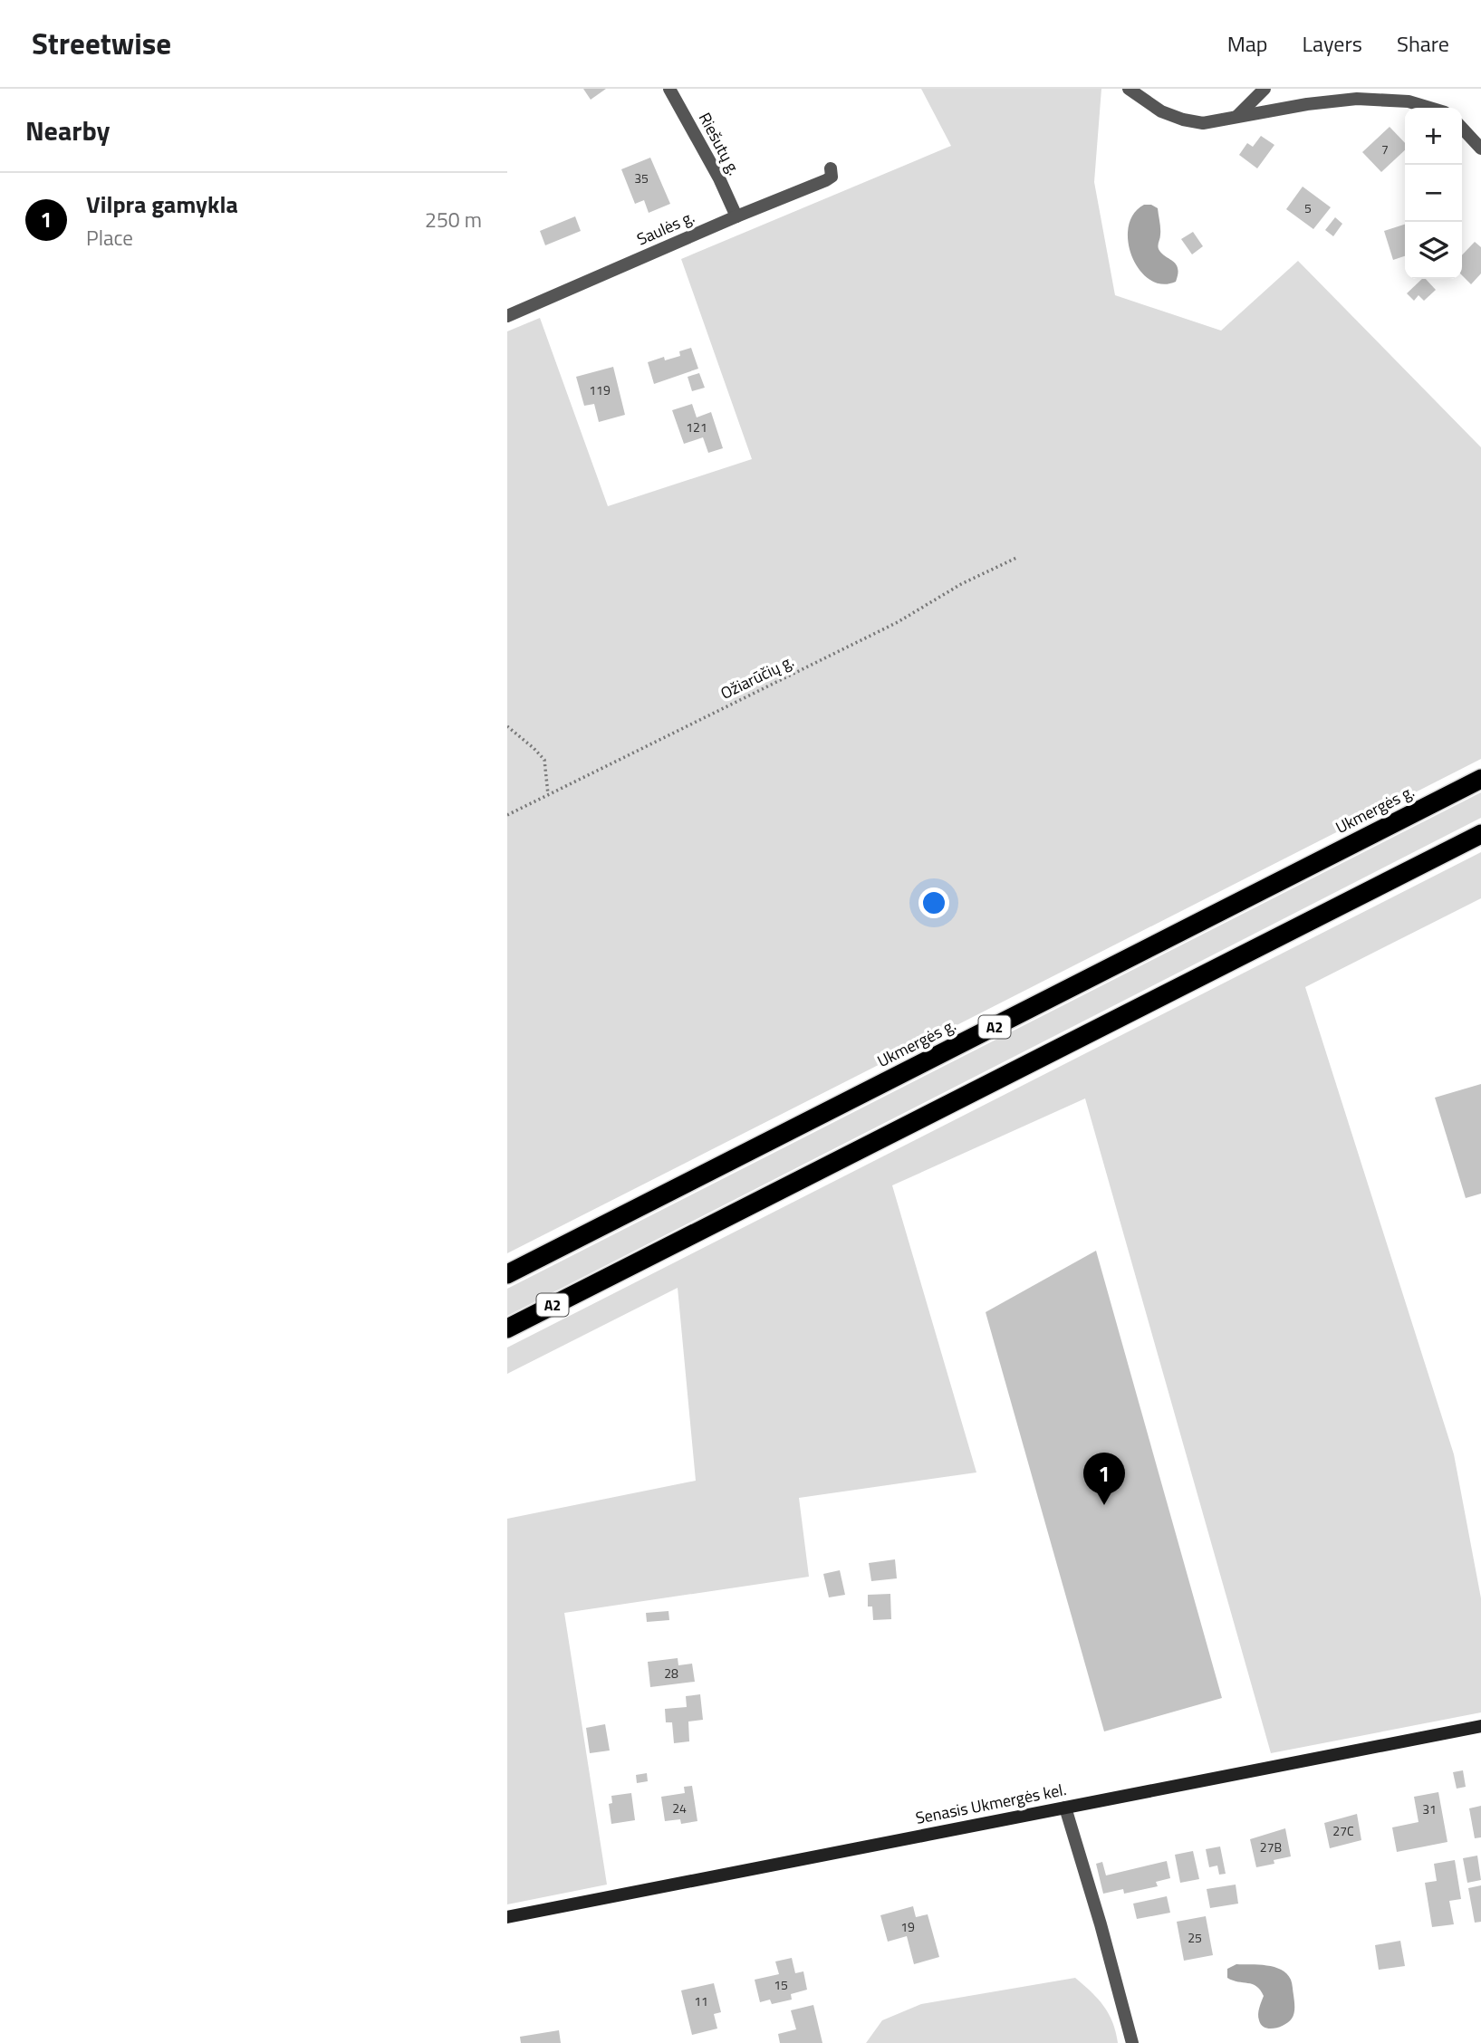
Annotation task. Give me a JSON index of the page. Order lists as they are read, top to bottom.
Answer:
{
  "streets": {
    "highway": ["Ukmergės g.", "A2"],
    "main road": ["Senasis Ukmergės kel."],
    "street": ["Riešutų g.", "Saulės g."],
    "path": ["Ožiarūčių g."]
  },
  "crossings": [
    ["Riešutų g.", "Saulės g."]
  ],
  "house_numbers": [
    "7",
    "35",
    "5",
    "119",
    "121",
    "28",
    "24",
    "31",
    "27C",
    "27B",
    "19",
    "25",
    "15",
    "11"
  ],
  "page": {
    "header": "Streetwise",
    "nav": ["Map", "Layers", "Share"],
    "heading": "Nearby",
    "map_buttons": ["+", "−"],
    "list": [
      {
        "mark": "1",
        "name": "Vilpra gamykla",
        "note": "Place",
        "value": "250 m"
      }
    ],
    "pins": "1"
  }
}
